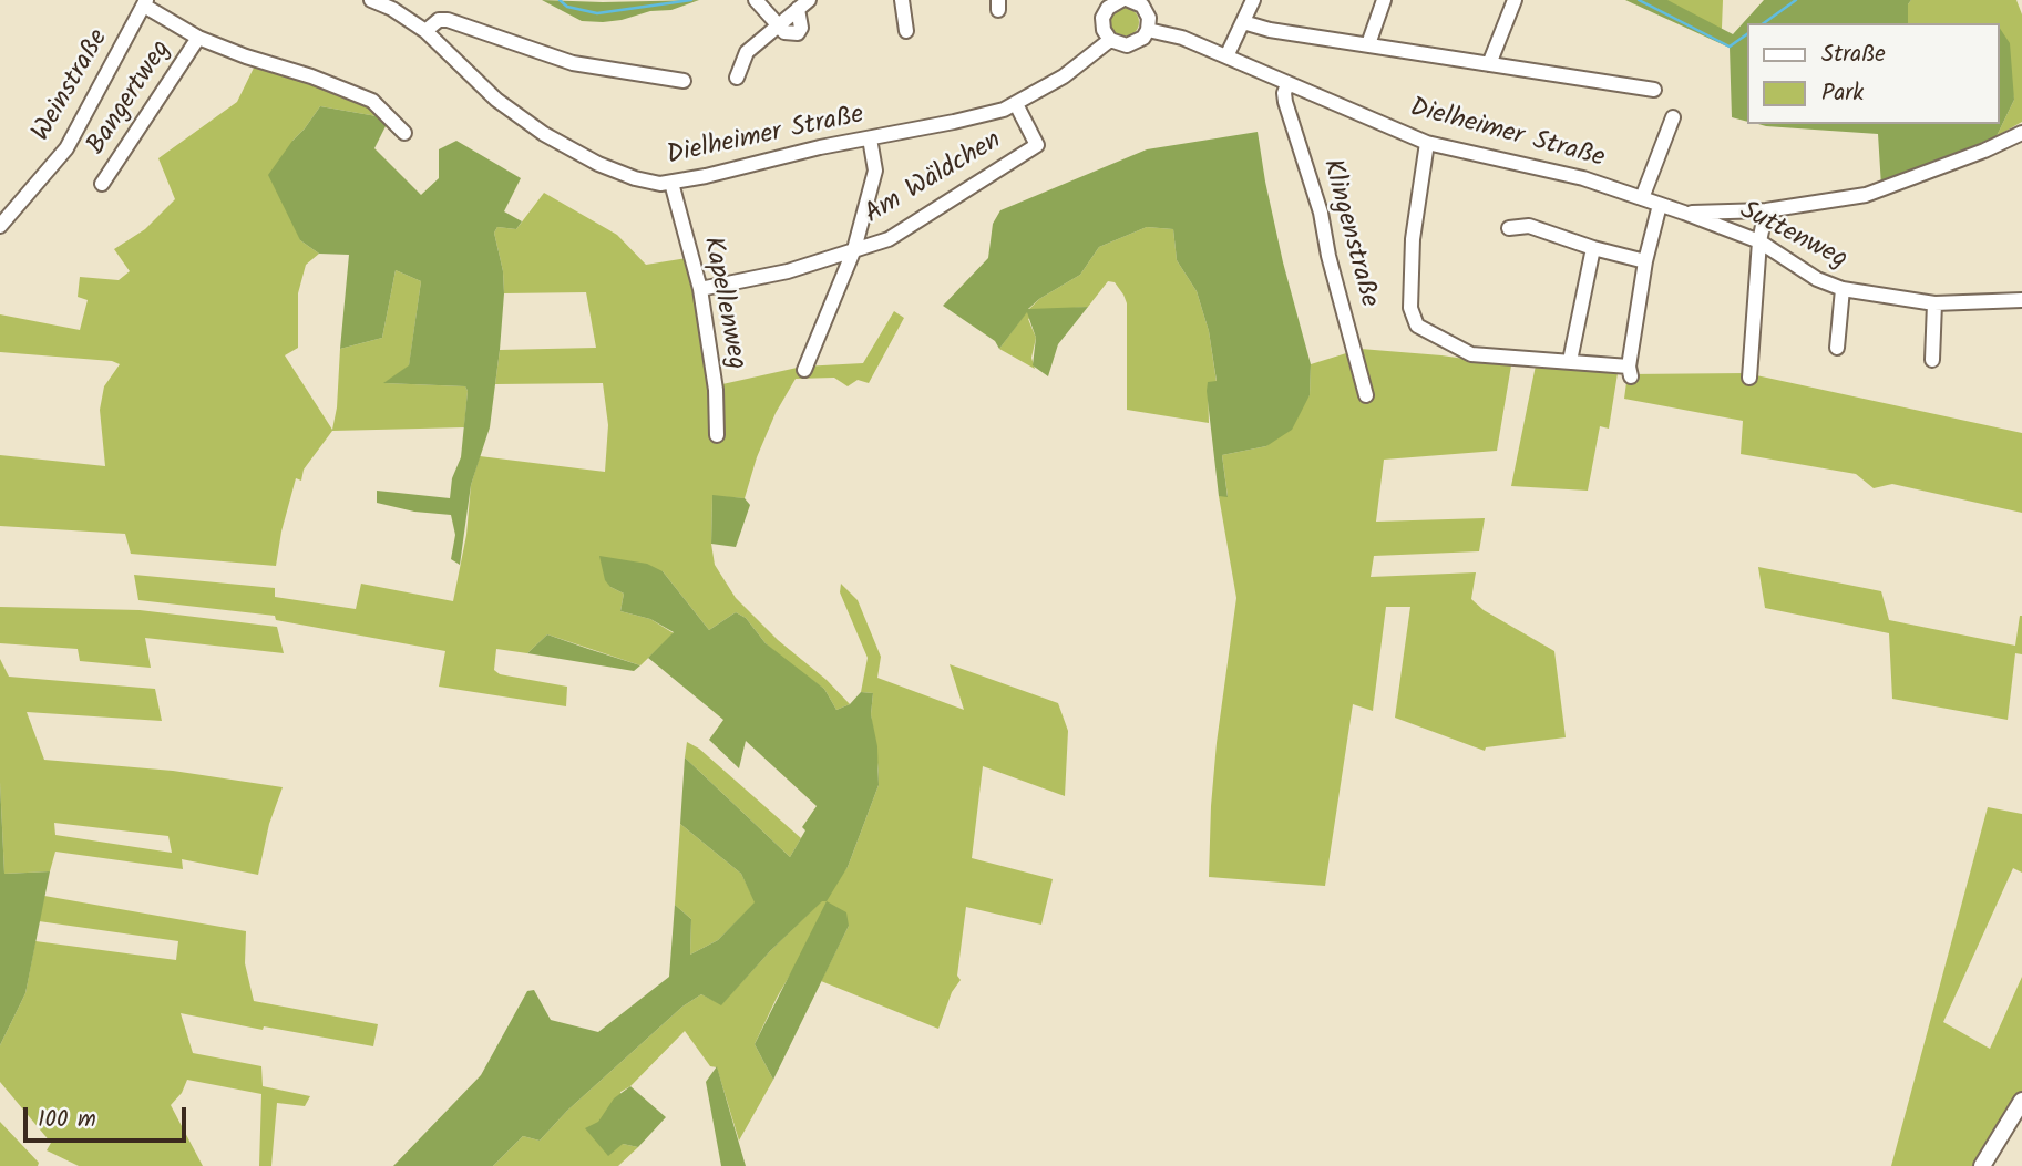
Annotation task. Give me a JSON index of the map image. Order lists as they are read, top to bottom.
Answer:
{
  "streets": {
    "street": [
      "Weinstraße",
      "Bangertweg",
      "Dielheimer Straße",
      "Am Wäldchen",
      "Klingenstraße",
      "Suttenweg",
      "Kapellenweg"
    ]
  },
  "crossings": [
    ["Dielheimer Straße", "Am Wäldchen"],
    ["Dielheimer Straße", "Klingenstraße"],
    ["Dielheimer Straße", "Suttenweg"],
    ["Dielheimer Straße", "Kapellenweg"]
  ],
  "legend": ["Straße", "Park"],
  "scale_bar": "100 m"
}
